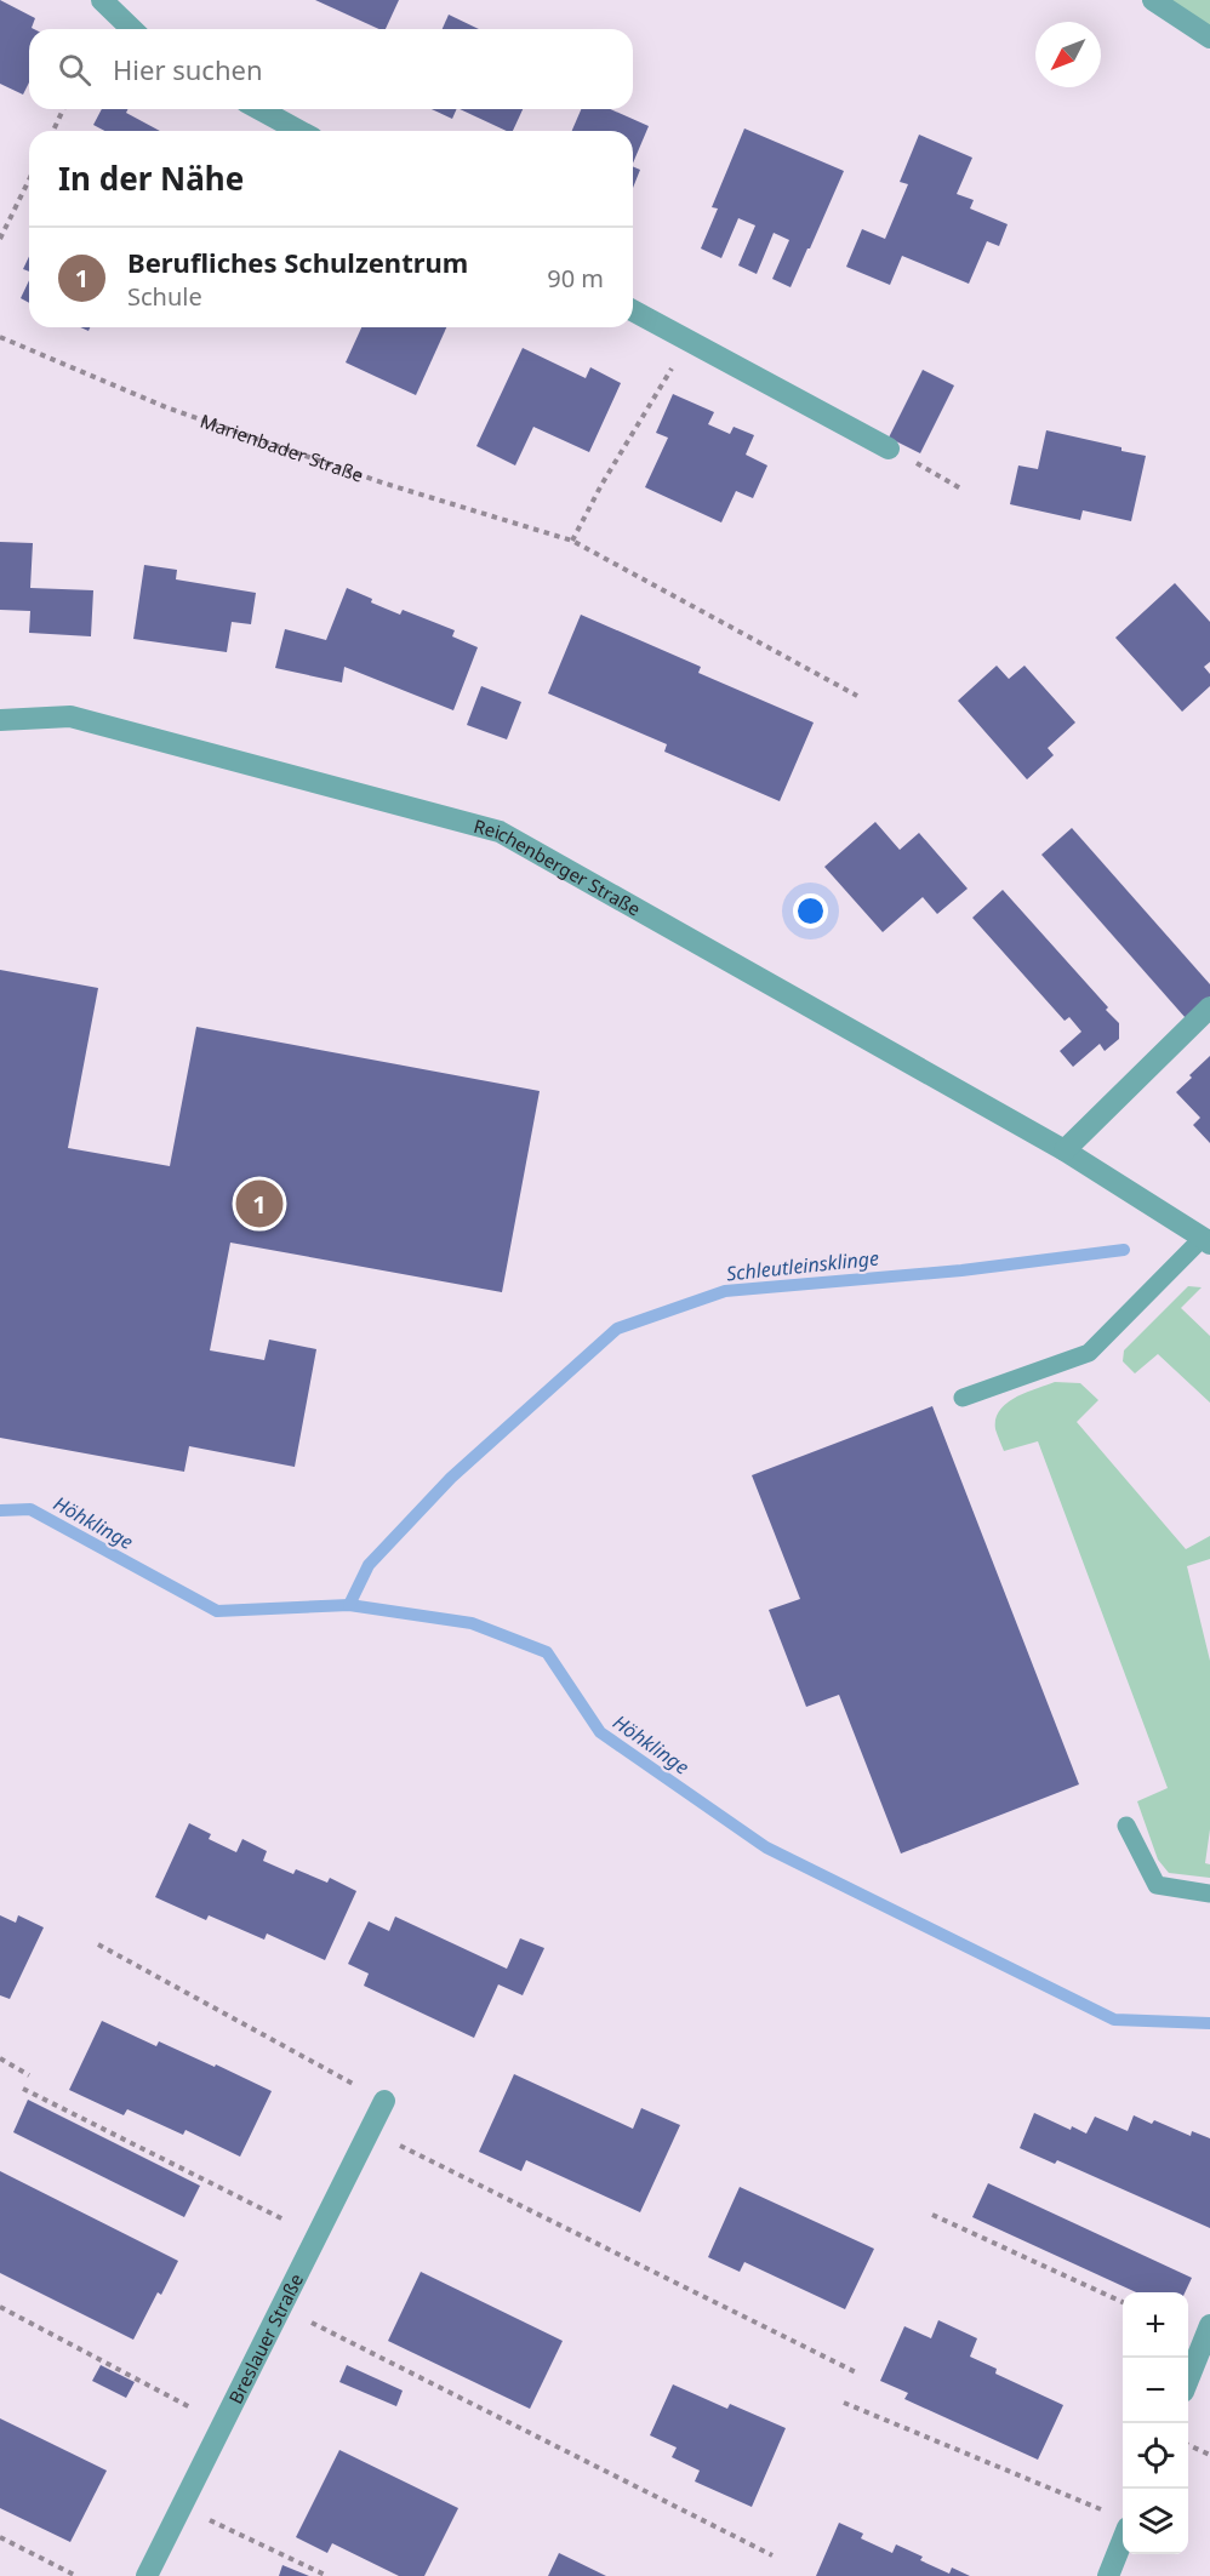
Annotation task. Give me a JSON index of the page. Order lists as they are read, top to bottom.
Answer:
{
  "streets": {
    "street": ["Reichenberger Straße", "Breslauer Straße"],
    "path": ["Marienbader Straße"]
  },
  "water": ["Schleutleinsklinge", "Höhklinge"],
  "north": "bottom left",
  "page": {
    "search": "Hier suchen",
    "heading": "In der Nähe",
    "list": [
      {
        "mark": "1",
        "name": "Berufliches Schulzentrum",
        "note": "Schule",
        "value": "90 m"
      }
    ],
    "pins": "1",
    "map_buttons": ["+", "−"]
  }
}
